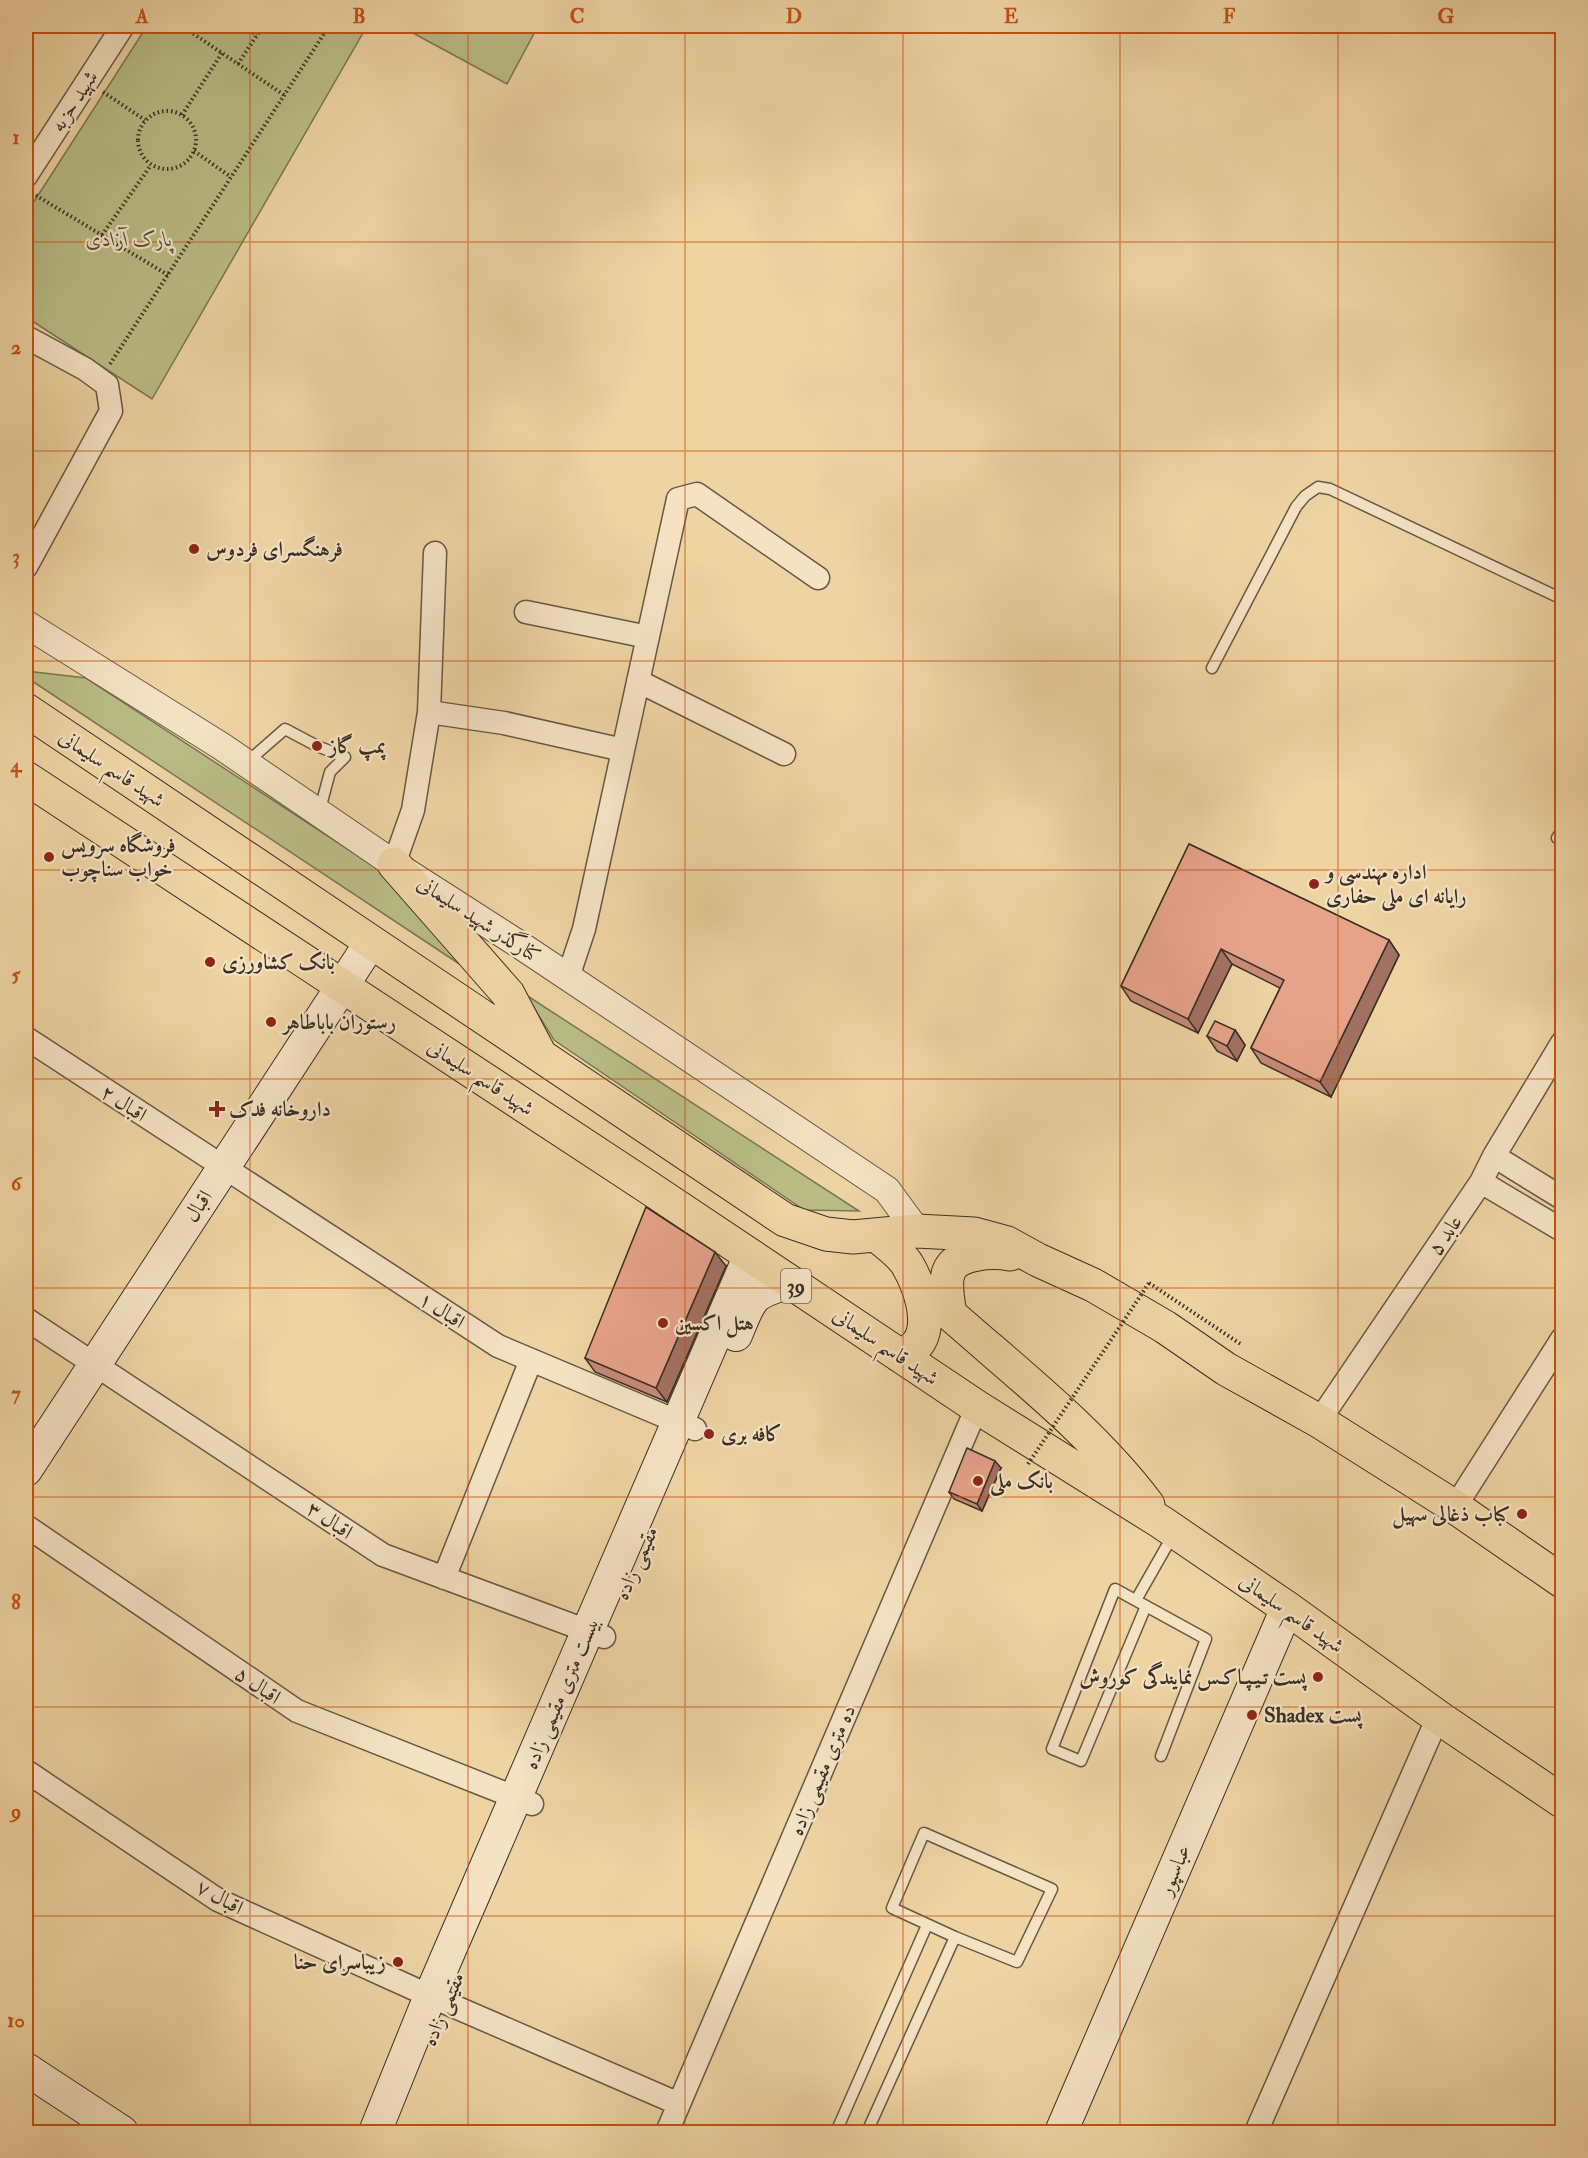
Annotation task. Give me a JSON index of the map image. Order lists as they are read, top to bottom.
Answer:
{
  "streets": {
    "highway": ["شهید قاسم سلیمانی", "39"],
    "main road": [
      "اقبال",
      "مقیمی زاده",
      "بیست متری مقیمی زاده",
      "عباسپور"
    ],
    "street": [
      "شهید حزبه",
      "کنارگذر شهید سلیمانی",
      "اقبال ۲",
      "عابد ۵",
      "اقبال ۱",
      "اقبال ۳",
      "اقبال ۵",
      "ده متری مقیمی زاده",
      "اقبال ۷"
    ]
  },
  "crossings": [
    ["شهید قاسم سلیمانی", "کنارگذر شهید سلیمانی"],
    ["شهید قاسم سلیمانی", "اقبال"],
    ["شهید قاسم سلیمانی", "عابد ۵"],
    ["شهید قاسم سلیمانی", "بیست متری مقیمی زاده"],
    ["شهید قاسم سلیمانی", "ده متری مقیمی زاده"],
    ["شهید قاسم سلیمانی", "عباسپور"],
    ["اقبال ۲", "اقبال"],
    ["اقبال ۲", "اقبال ۱"],
    ["اقبال", "اقبال ۱"],
    ["اقبال", "اقبال ۳"],
    ["اقبال ۱", "بیست متری مقیمی زاده"],
    ["اقبال ۳", "بیست متری مقیمی زاده"],
    ["مقیمی زاده", "بیست متری مقیمی زاده"],
    ["مقیمی زاده", "اقبال ۷"],
    ["اقبال ۵", "بیست متری مقیمی زاده"],
    ["بیست متری مقیمی زاده", "اقبال ۷"],
    ["ده متری مقیمی زاده", "اقبال ۷"]
  ],
  "parks": ["پارک آزادی"],
  "places": {
    "other": [
      "فرهنگسرای فردوس",
      "پمپ گاز",
      "فروشگاه سرویس خواب سناچوب",
      "اداره مهندسی و رایانه ای ملی حفاری",
      "بانک کشاورزی",
      "رستوران باباطاهر",
      "هتل اکسین",
      "کافه بری",
      "بانک ملی",
      "کباب ذغالی سهیل",
      "پست تـیـپـاکـس نمایندگی کوروش",
      "Shadex پست",
      "زیباسرای حنا"
    ],
    "health": ["داروخانه فدک"]
  },
  "grid": {
    "columns": [
      "A",
      "B",
      "C",
      "D",
      "E",
      "F",
      "G"
    ],
    "rows": [
      "1",
      "2",
      "3",
      "4",
      "5",
      "6",
      "7",
      "8",
      "9",
      "10"
    ]
  }
}
